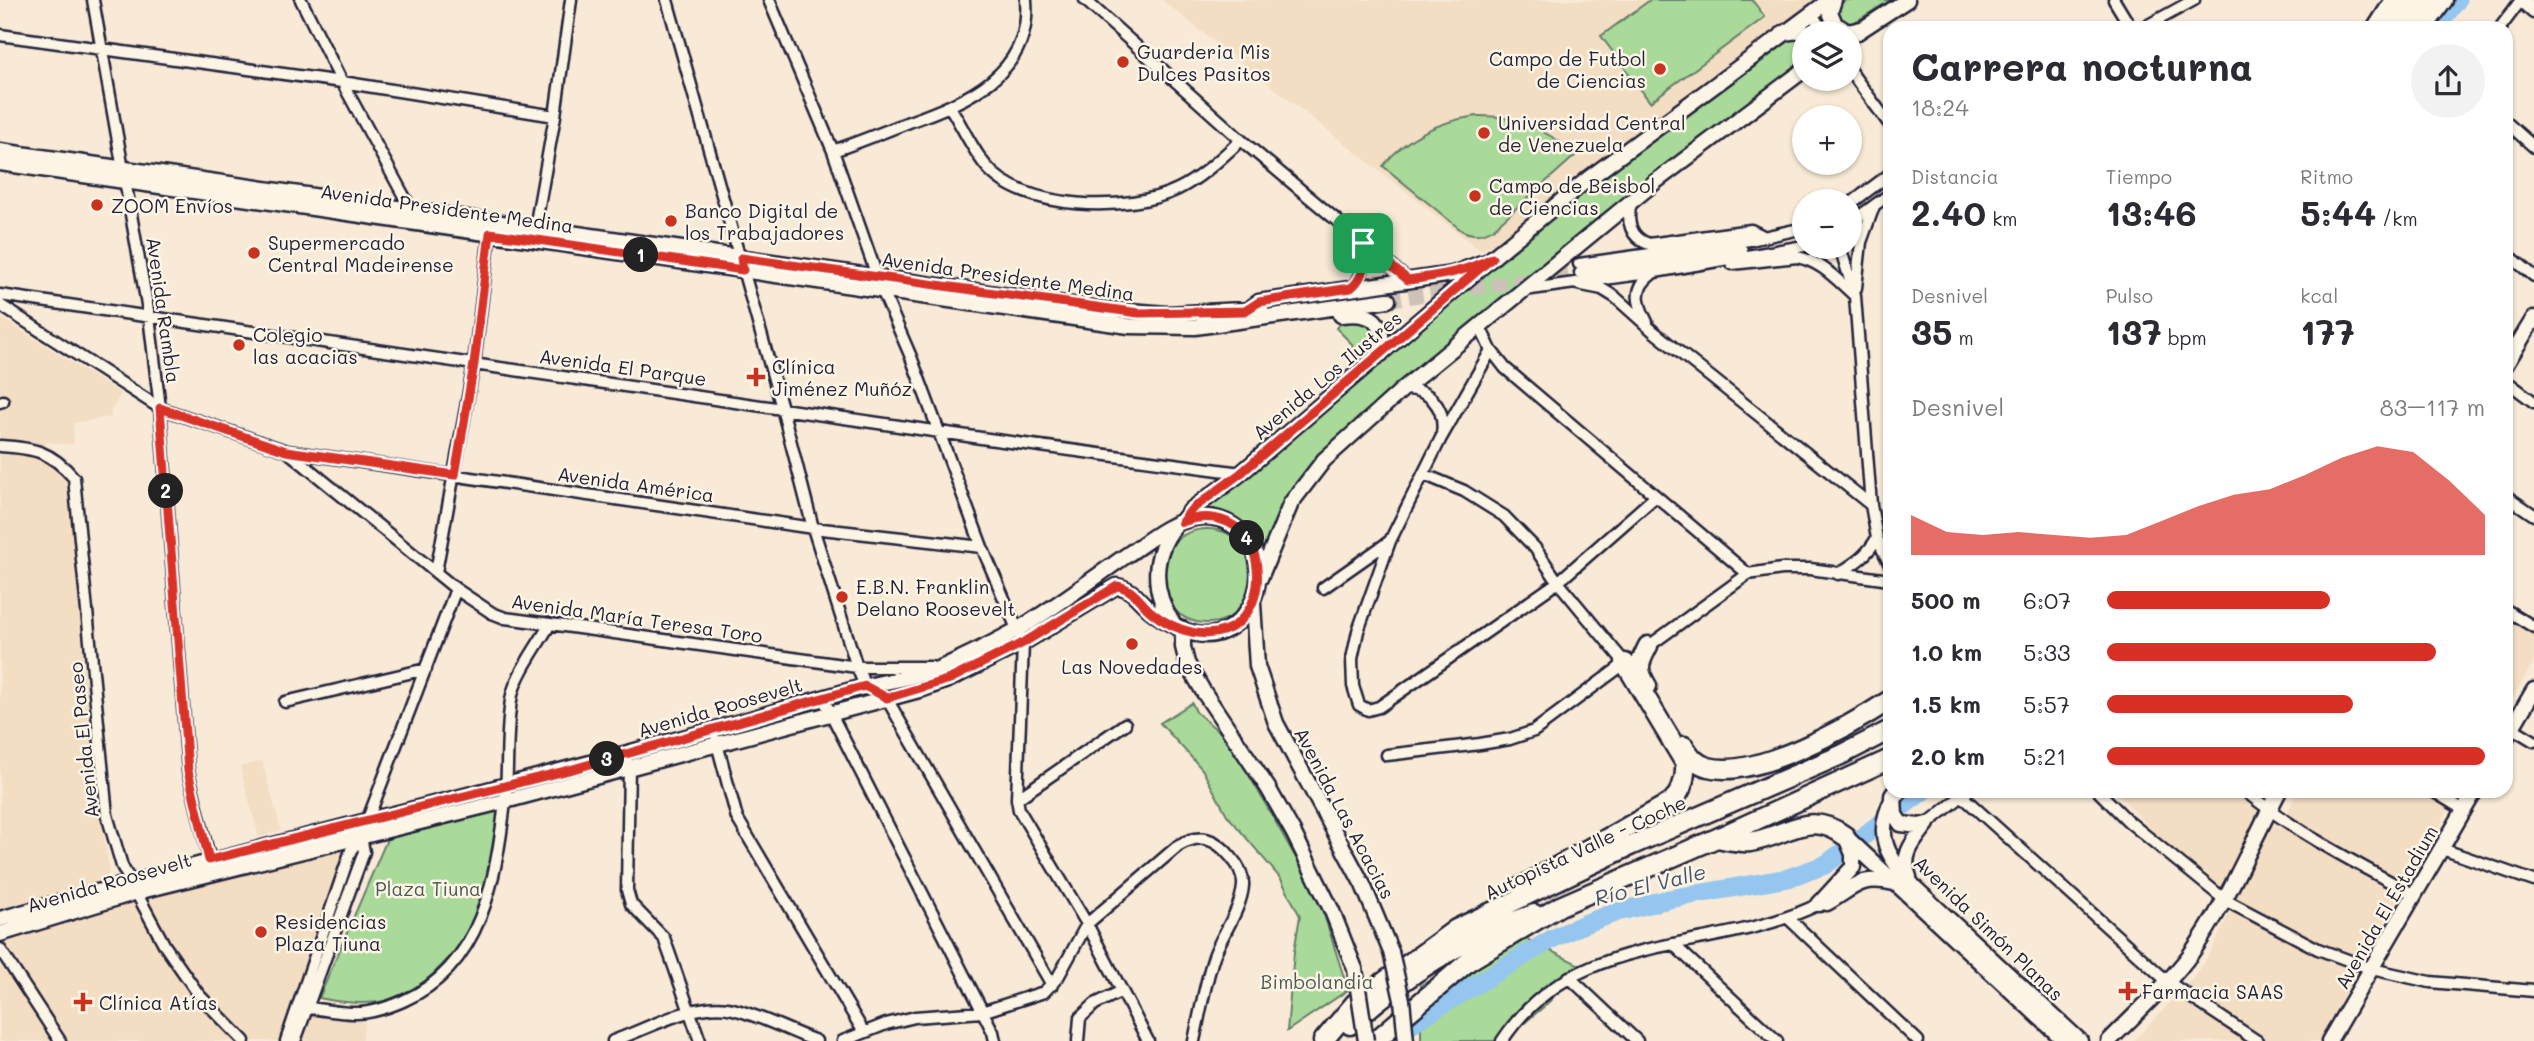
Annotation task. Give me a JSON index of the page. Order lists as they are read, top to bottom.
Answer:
{
  "streets": {
    "highway": ["Autopista Valle - Coche"],
    "street": [
      "Avenida Presidente Medina",
      "Avenida Rambla",
      "Avenida El Parque",
      "Avenida Los Ilustres",
      "Avenida América",
      "Avenida María Teresa Toro",
      "Avenida Roosevelt",
      "Avenida El Paseo",
      "Avenida Las Acacias",
      "Avenida El Estadium",
      "Avenida Simón Planas"
    ]
  },
  "crossings": [
    ["Avenida Presidente Medina", "Avenida Rambla"],
    ["Avenida Rambla", "Avenida El Parque"],
    ["Avenida Rambla", "Avenida María Teresa Toro"],
    ["Avenida Rambla", "Avenida Roosevelt"],
    ["Avenida El Parque", "Avenida Los Ilustres"],
    ["Avenida Los Ilustres", "Avenida Roosevelt"],
    ["Avenida Los Ilustres", "Avenida Las Acacias"],
    ["Avenida América", "Avenida María Teresa Toro"],
    ["Avenida María Teresa Toro", "Avenida Roosevelt"],
    ["Avenida Roosevelt", "Avenida El Paseo"],
    ["Avenida Roosevelt", "Avenida Las Acacias"]
  ],
  "water": ["Río El Valle"],
  "parks": ["Plaza Tiuna", "Bimbolandia"],
  "places": {
    "other": [
      "Guarderia Mis Dulces Pasitos",
      "Campo de Futbol de Ciencias",
      "Universidad Central de Venezuela",
      "Campo de Beisbol de Ciencias",
      "ZOOM Envíos",
      "Banco Digital de los Trabajadores",
      "Supermercado Central Madeirense",
      "Colegio las acacias",
      "E.B.N. Franklin Delano Roosevelt",
      "Las Novedades",
      "Residencias Plaza Tiuna"
    ],
    "health": ["Clínica Jiménez Muñóz", "Farmacia SAAS", "Clínica Atías"]
  },
  "page": {
    "map_buttons": ["+", "−"],
    "heading": ["Carrera nocturna", "18:24"],
    "stats": [
      ["Distancia", "2.40 km"],
      ["Tiempo", "13:46"],
      ["Ritmo", "5:44 /km"],
      ["Desnivel", "35 m"],
      ["Pulso", "137 bpm"],
      ["kcal", "177"]
    ],
    "pins": [
      "1",
      "2",
      "4",
      "3"
    ],
    "chart": ["Desnivel", "83–117 m"],
    "list": [
      {
        "name": "500 m",
        "note": "6:07"
      },
      {
        "name": "1.0 km",
        "note": "5:33"
      },
      {
        "name": "1.5 km",
        "note": "5:57"
      },
      {
        "name": "2.0 km",
        "note": "5:21"
      }
    ]
  }
}
